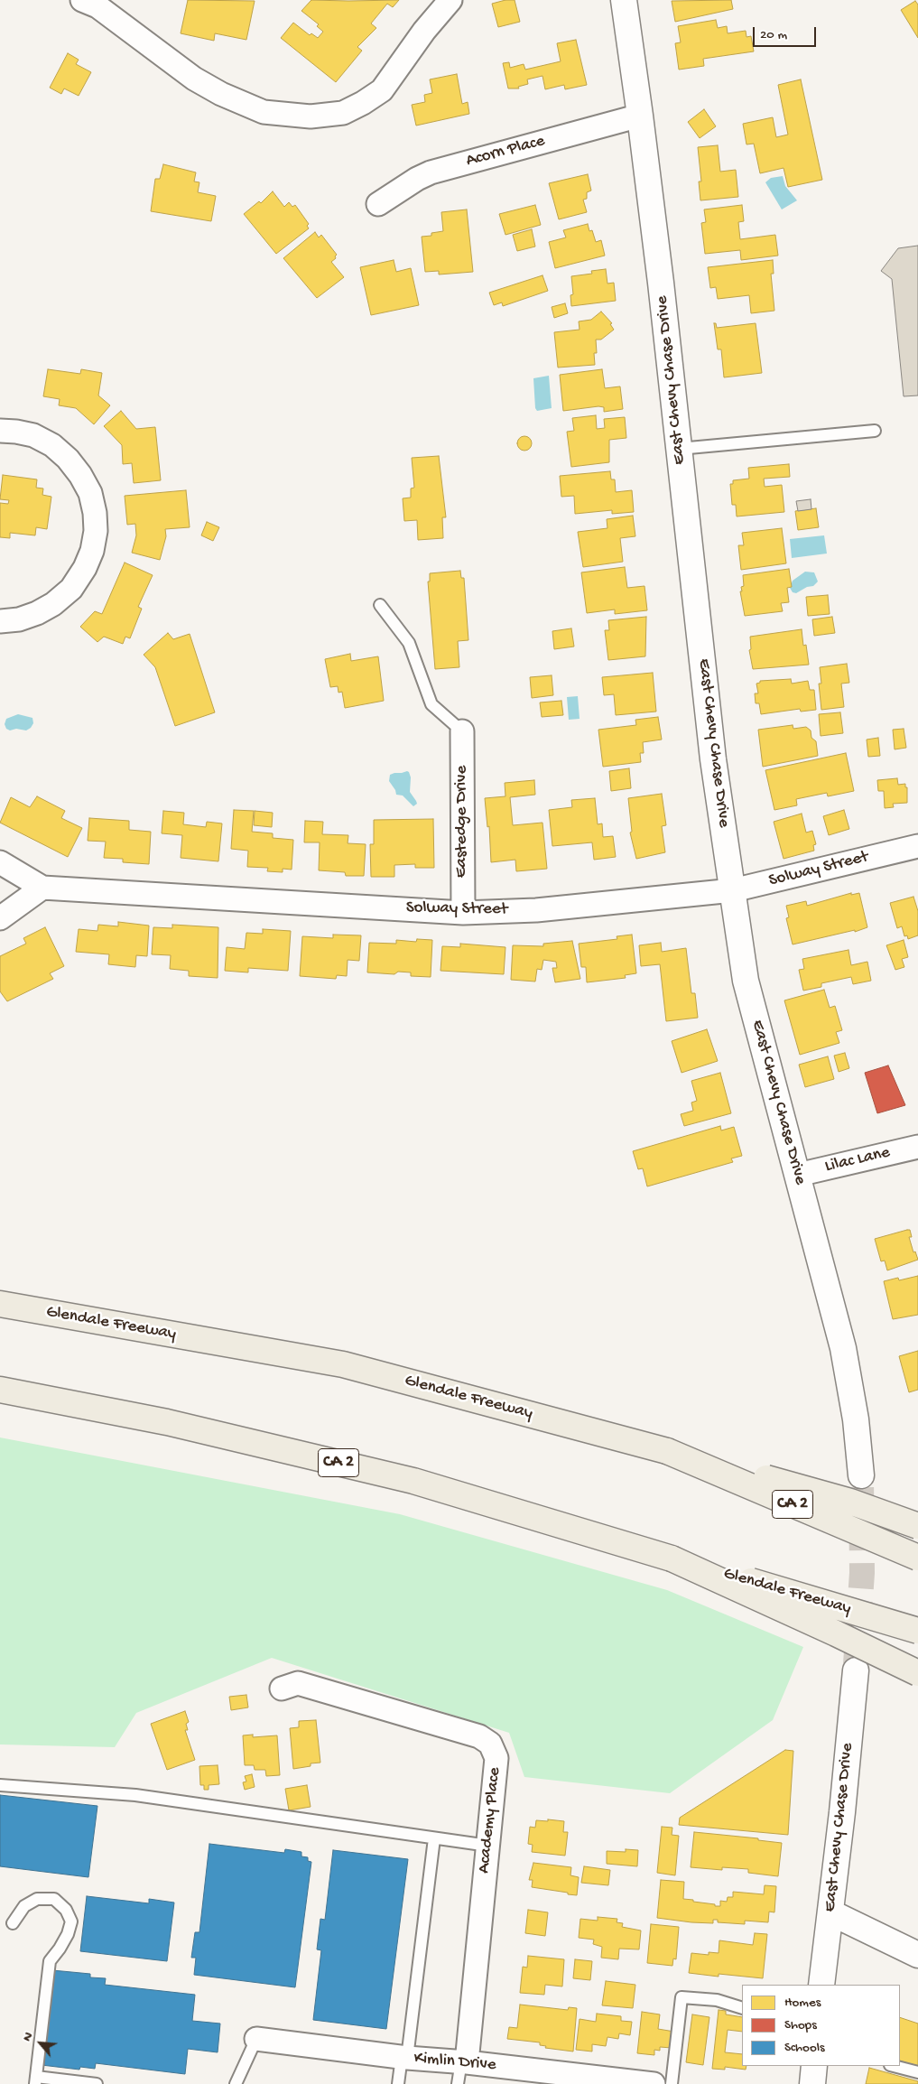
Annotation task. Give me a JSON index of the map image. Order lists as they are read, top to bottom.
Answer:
{
  "streets": {
    "highway": ["Glendale Freeway", "CA 2"],
    "main road": ["East Chevy Chase Drive"],
    "street": [
      "Acorn Place",
      "Eastedge Drive",
      "Solway Street",
      "Lilac Lane",
      "Academy Place",
      "Kimlin Drive"
    ]
  },
  "crossings": [
    ["Acorn Place", "East Chevy Chase Drive"],
    ["East Chevy Chase Drive", "Solway Street"],
    ["East Chevy Chase Drive", "Lilac Lane"],
    ["Eastedge Drive", "Solway Street"],
    ["Academy Place", "Kimlin Drive"]
  ],
  "legend": ["Homes", "Shops", "Schools"],
  "scale_bar": "20 m",
  "north": "top left"
}
